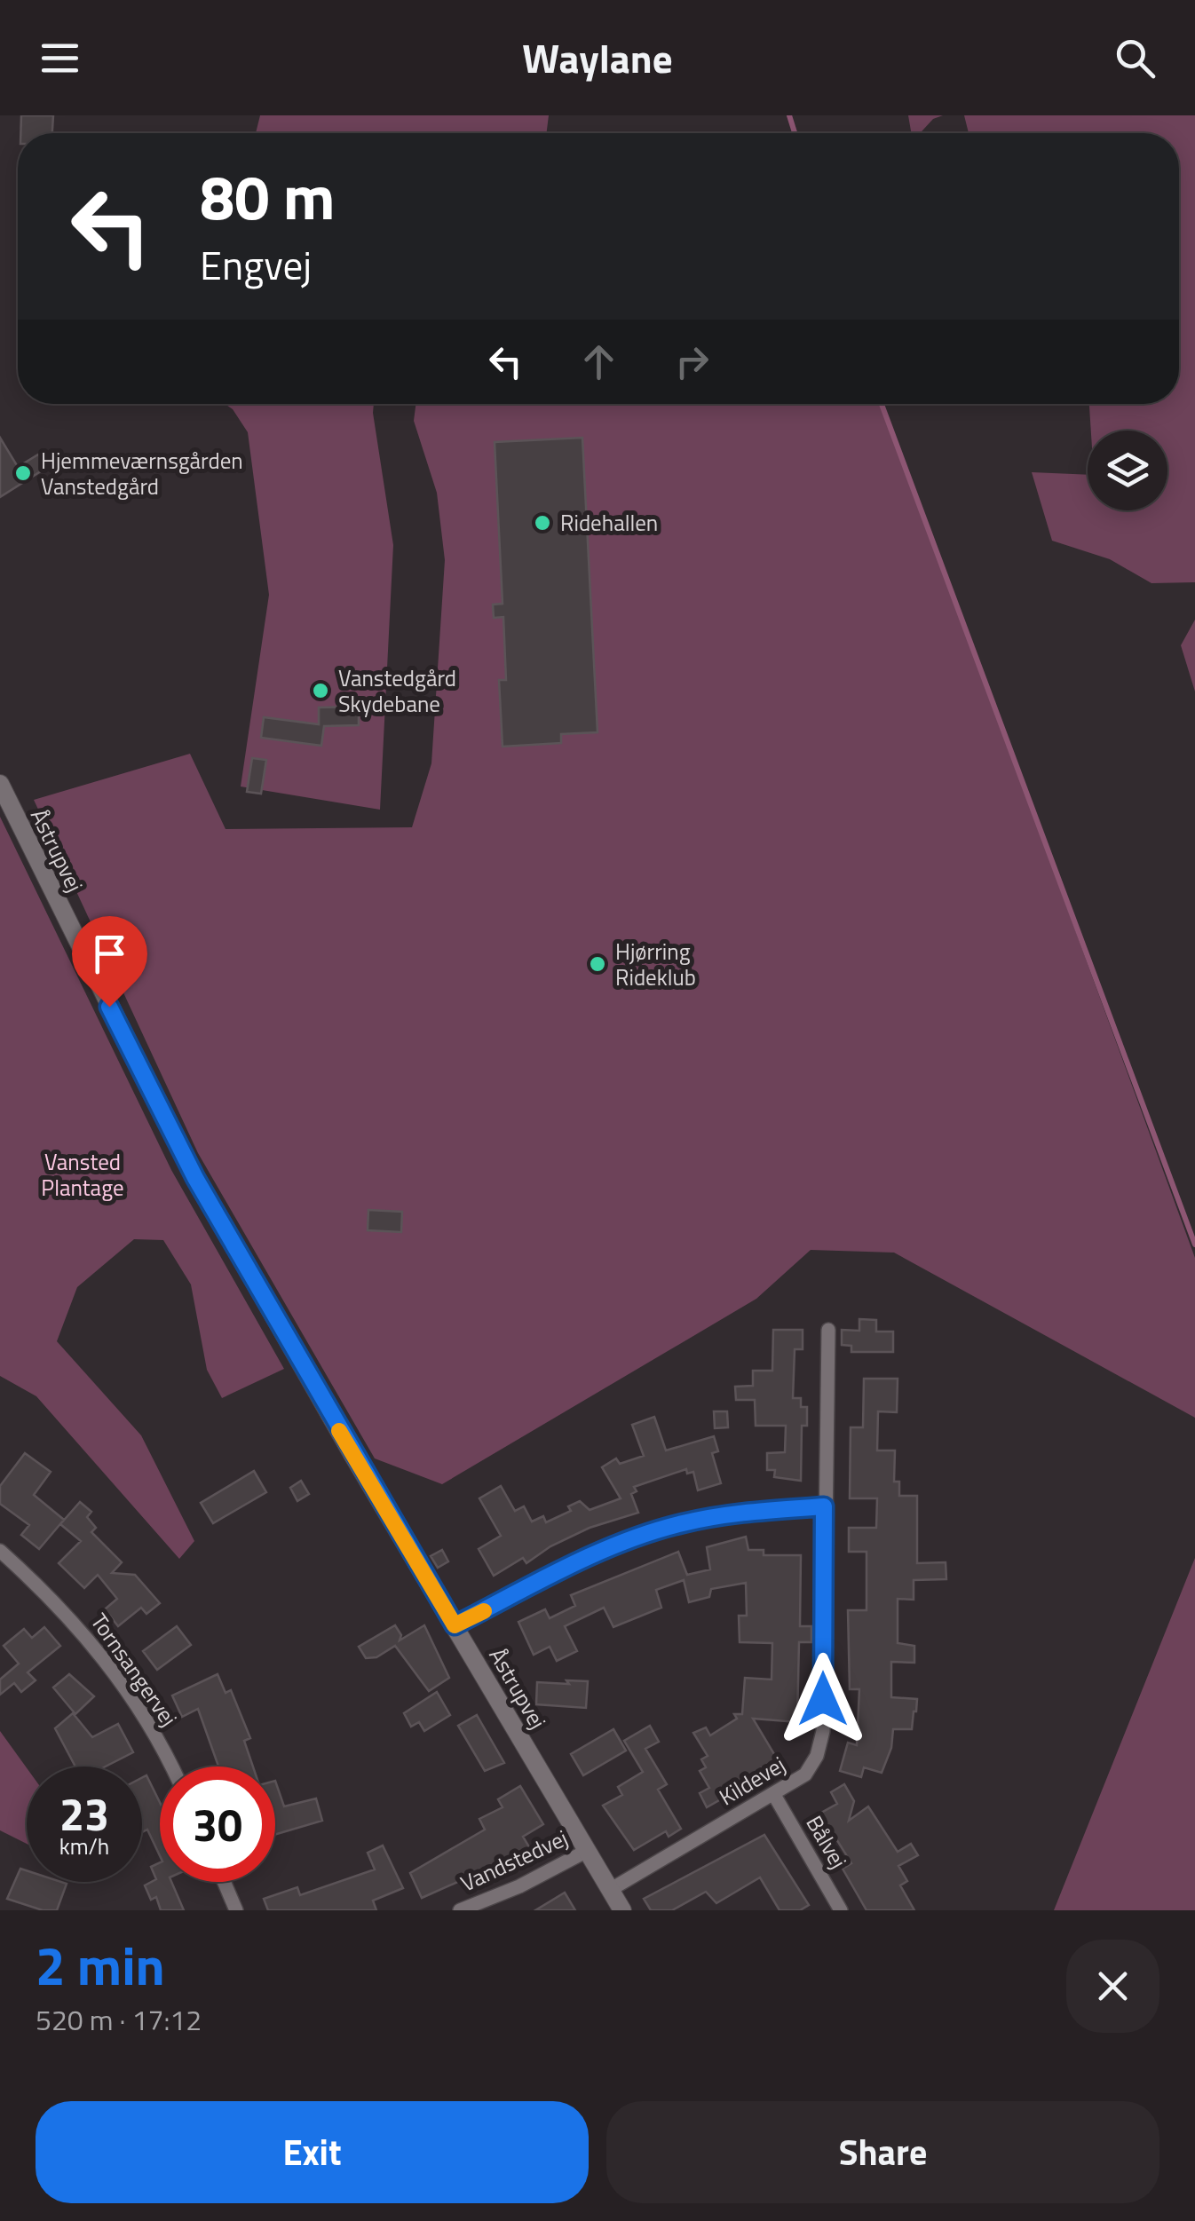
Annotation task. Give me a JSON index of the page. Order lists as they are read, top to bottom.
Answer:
{
  "streets": {
    "street": [
      "Åstrupvej",
      "Tornsangervej",
      "Kildevej",
      "Bålvej",
      "Vandstedvej"
    ]
  },
  "crossings": [
    ["Åstrupvej", "Kildevej"],
    ["Åstrupvej", "Vandstedvej"],
    ["Kildevej", "Bålvej"]
  ],
  "parks": ["Vansted Plantage"],
  "places": [
    "Hjemmeværnsgården Vanstedgård",
    "Ridehallen",
    "Vanstedgård Skydebane",
    "Hjørring Rideklub"
  ],
  "page": {
    "header": "Waylane",
    "turn": ["80 m", "Engvej"],
    "speed": "23 km/h",
    "limit": "30",
    "heading": ["2 min", "520 m · 17:12"],
    "buttons": ["Exit", "Share"]
  }
}
